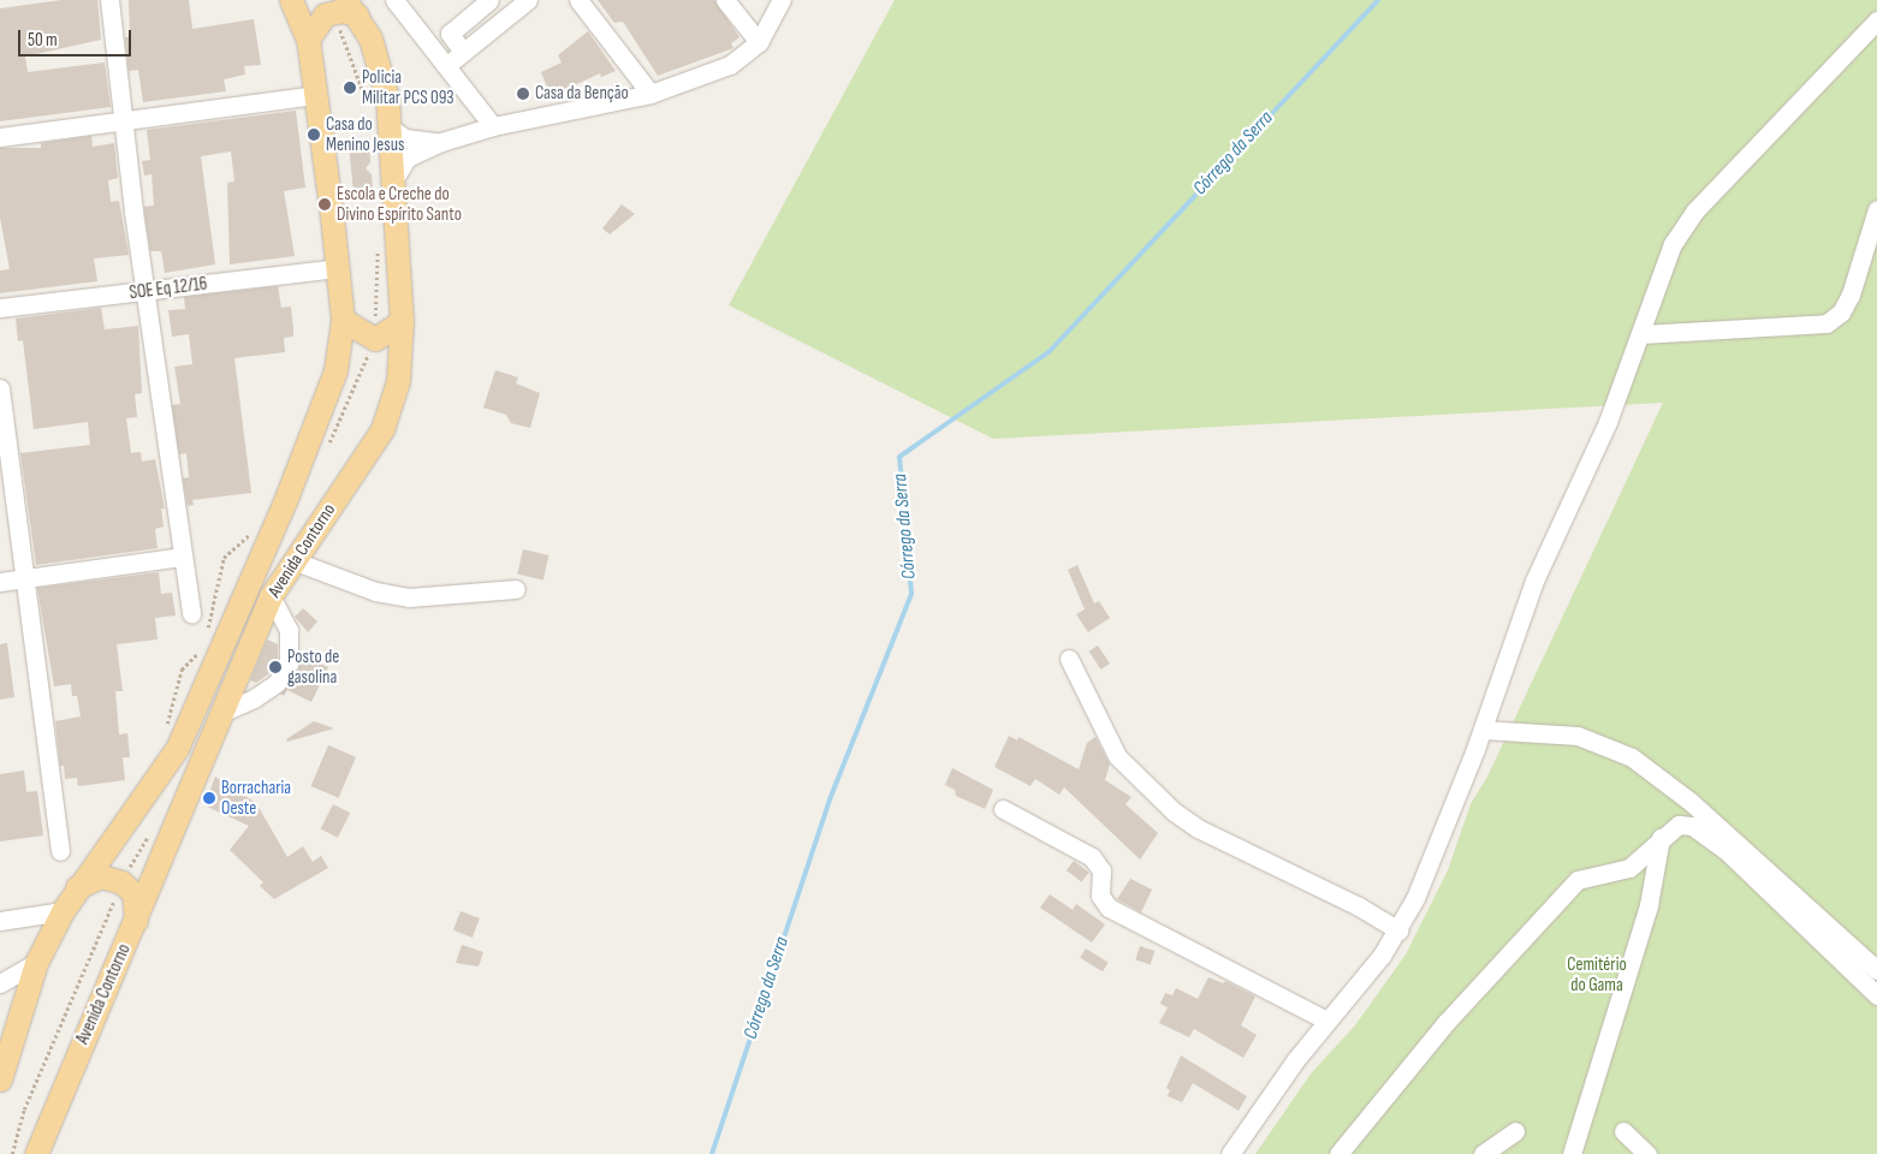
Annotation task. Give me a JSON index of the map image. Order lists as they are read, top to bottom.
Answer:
{
  "streets": {
    "main road": ["Avenida Contorno"],
    "street": ["SOE Eq 12/16"]
  },
  "crossings": [
    ["SOE Eq 12/16", "Avenida Contorno"]
  ],
  "water": ["Córrego da Serra"],
  "parks": ["Cemitério do Gama"],
  "places": [
    "Policia Militar PCS 093",
    "Casa da Benção",
    "Casa do Menino Jesus",
    "Escola e Creche do Divino Espírito Santo",
    "Posto de gasolina",
    "Borracharia Oeste"
  ],
  "scale_bar": "50 m"
}
